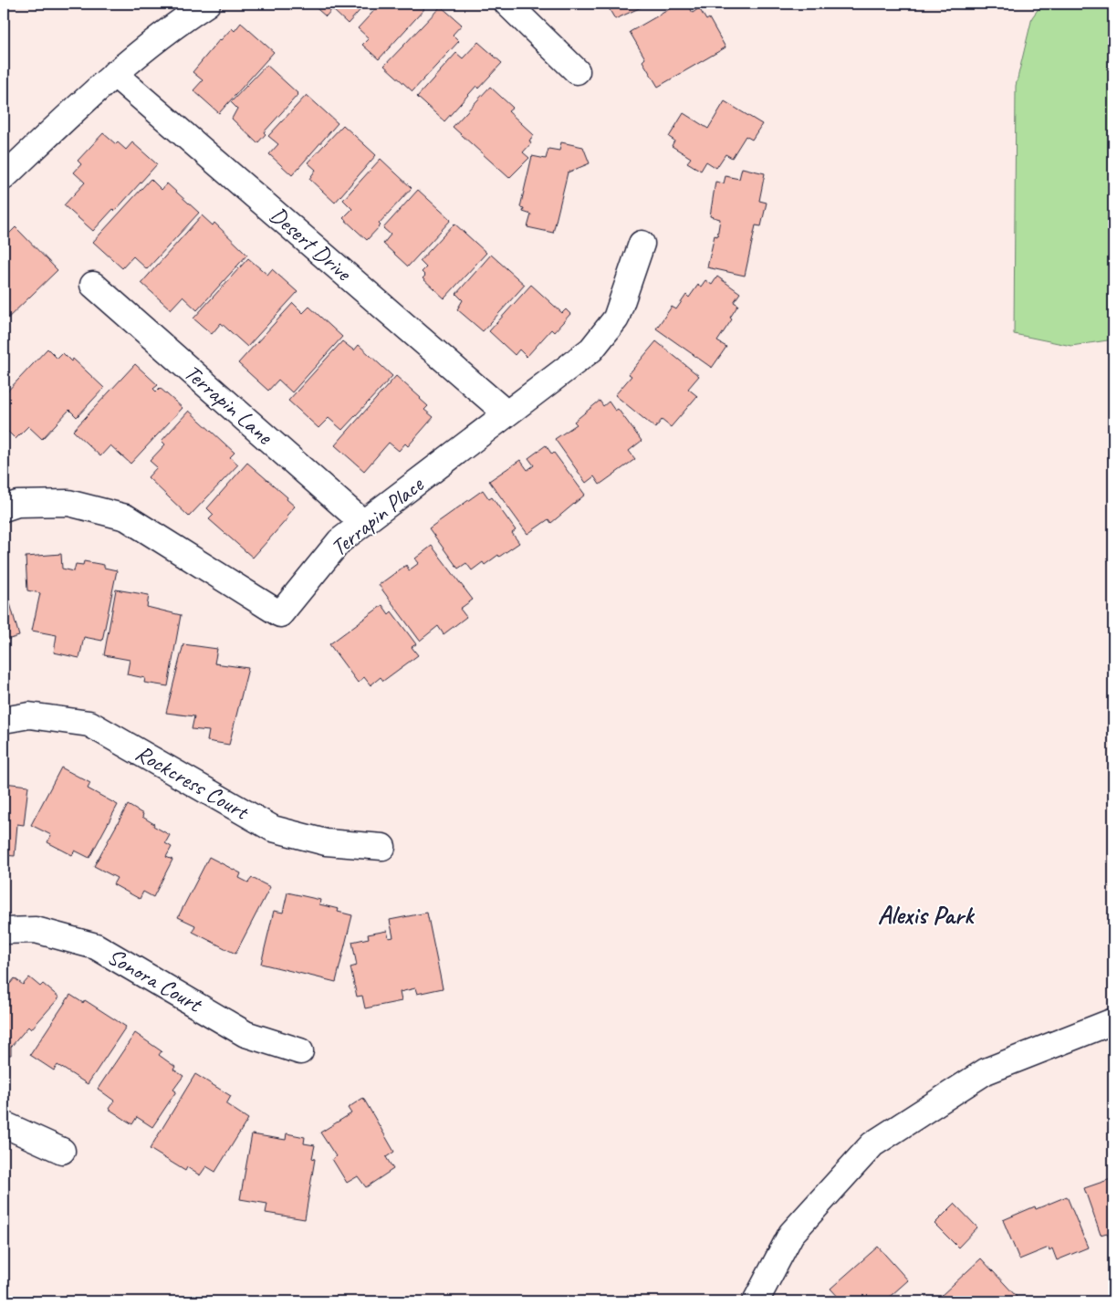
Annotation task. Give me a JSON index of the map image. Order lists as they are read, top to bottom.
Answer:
{
  "streets": {
    "street": [
      "Desert Drive",
      "Terrapin Lane",
      "Terrapin Place",
      "Rockcress Court",
      "Sonora Court"
    ]
  },
  "crossings": [
    ["Desert Drive", "Terrapin Place"],
    ["Terrapin Lane", "Terrapin Place"]
  ],
  "districts": ["Alexis Park"]
}
